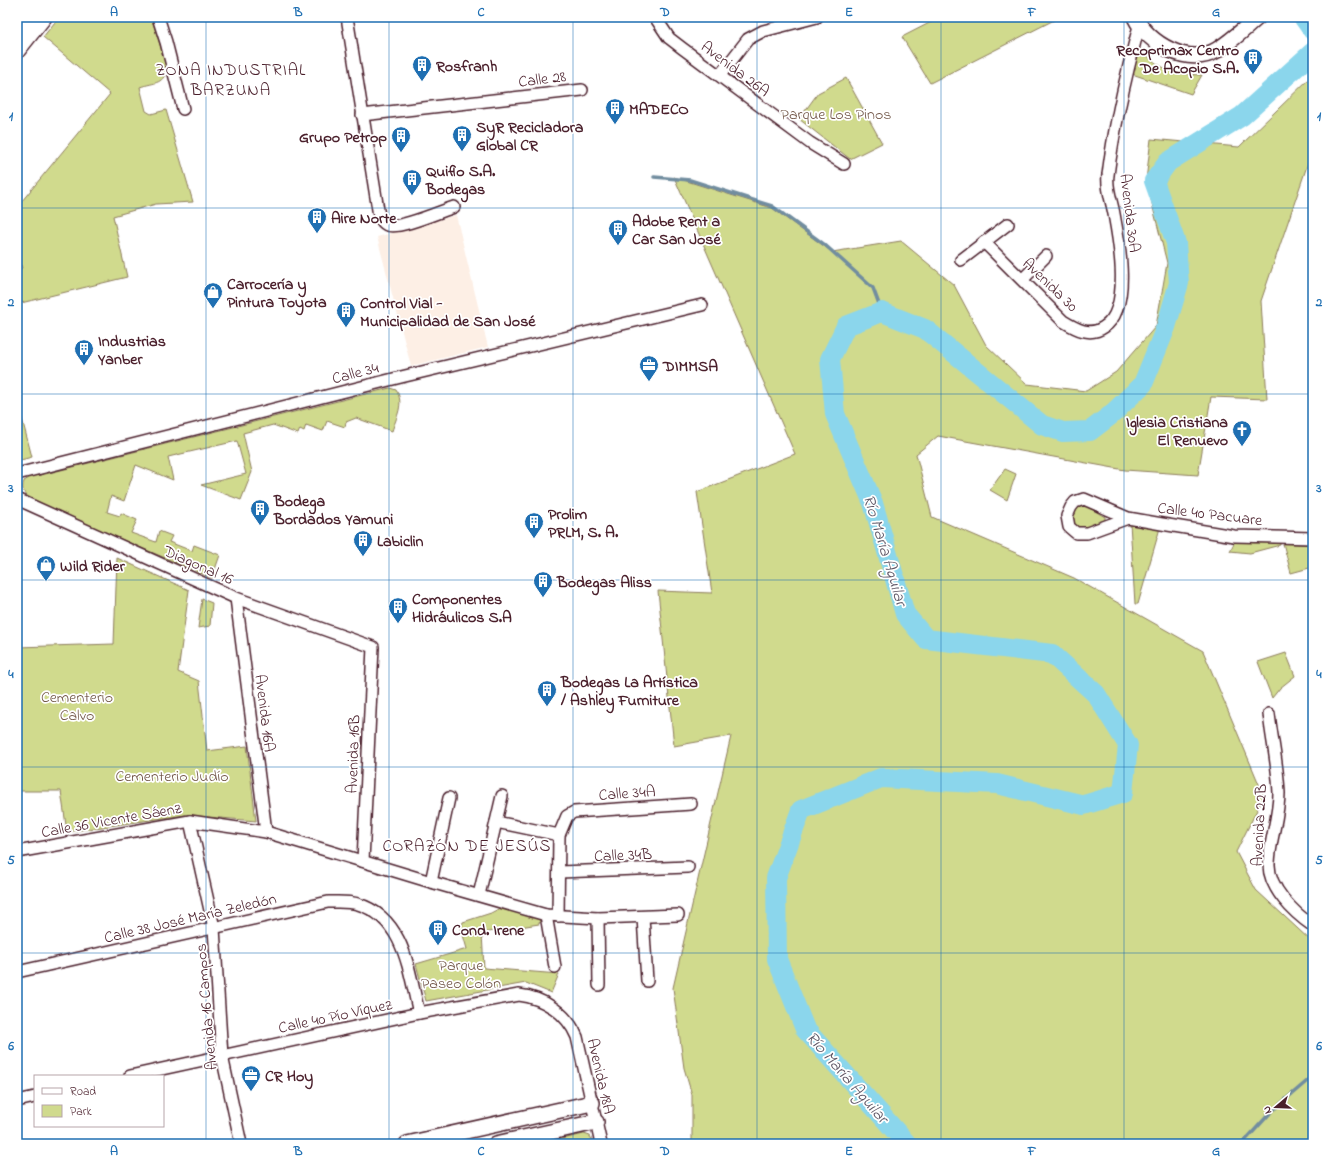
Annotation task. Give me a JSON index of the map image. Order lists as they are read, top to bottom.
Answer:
{
  "streets": {
    "street": [
      "Avenida 26A",
      "Calle 28",
      "Avenida 30A",
      "Avenida 30",
      "Calle 34",
      "Calle 40 Pacuare",
      "Diagonal 16",
      "Avenida 16A",
      "Avenida 16B",
      "Calle 34A",
      "Calle 36 Vicente Sáenz",
      "Avenida 22B",
      "Calle 34B",
      "Calle 38 José María Zeledón",
      "Avenida 16 Campos",
      "Calle 40 Pío Víquez",
      "Avenida 18A"
    ]
  },
  "crossings": [
    ["Avenida 30A", "Avenida 30"],
    ["Diagonal 16", "Avenida 16A"],
    ["Diagonal 16", "Avenida 16B"],
    ["Avenida 16A", "Calle 36 Vicente Sáenz"],
    ["Avenida 16B", "Calle 36 Vicente Sáenz"],
    ["Calle 36 Vicente Sáenz", "Avenida 16 Campos"],
    ["Calle 38 José María Zeledón", "Avenida 16 Campos"],
    ["Calle 38 José María Zeledón", "Calle 40 Pío Víquez"],
    ["Avenida 16 Campos", "Calle 40 Pío Víquez"],
    ["Calle 40 Pío Víquez", "Avenida 18A"]
  ],
  "districts": ["ZONA INDUSTRIAL BARZUNA", "CORAZÓN DE JESÚS"],
  "water": ["Río María Aguilar"],
  "parks": [
    "Parque Los Pinos",
    "Cementerio Calvo",
    "Cementerio Judío",
    "Parque Paseo Colón"
  ],
  "places": {
    "building": [
      "Recoprimax Centro De Acopio S.A.",
      "Rosfranh",
      "MADECO",
      "SyR Recicladora Global CR",
      "Grupo Petrop",
      "Quiflo S.A. Bodegas",
      "Aire Norte",
      "Adobe Rent a Car San José",
      "Control Vial - Municipalidad de San José",
      "Industrias Yanber",
      "Bodega Bordados Yamuni",
      "Prolim PRLM, S. A.",
      "Labiclin",
      "Bodegas Aliss",
      "Componentes Hidráulicos S.A",
      "Bodegas La Artística / Ashley Furniture",
      "Cond. Irene"
    ],
    "shop": ["Carrocería y Pintura Toyota", "Wild Rider"],
    "office": ["DIMMSA", "CR Hoy"],
    "church": ["Iglesia Cristiana El Renuevo"]
  },
  "legend": ["Road", "Park"],
  "north": "left",
  "grid": {
    "columns": [
      "A",
      "B",
      "C",
      "D",
      "E",
      "F",
      "G"
    ],
    "rows": [
      "1",
      "2",
      "3",
      "4",
      "5",
      "6"
    ]
  }
}
